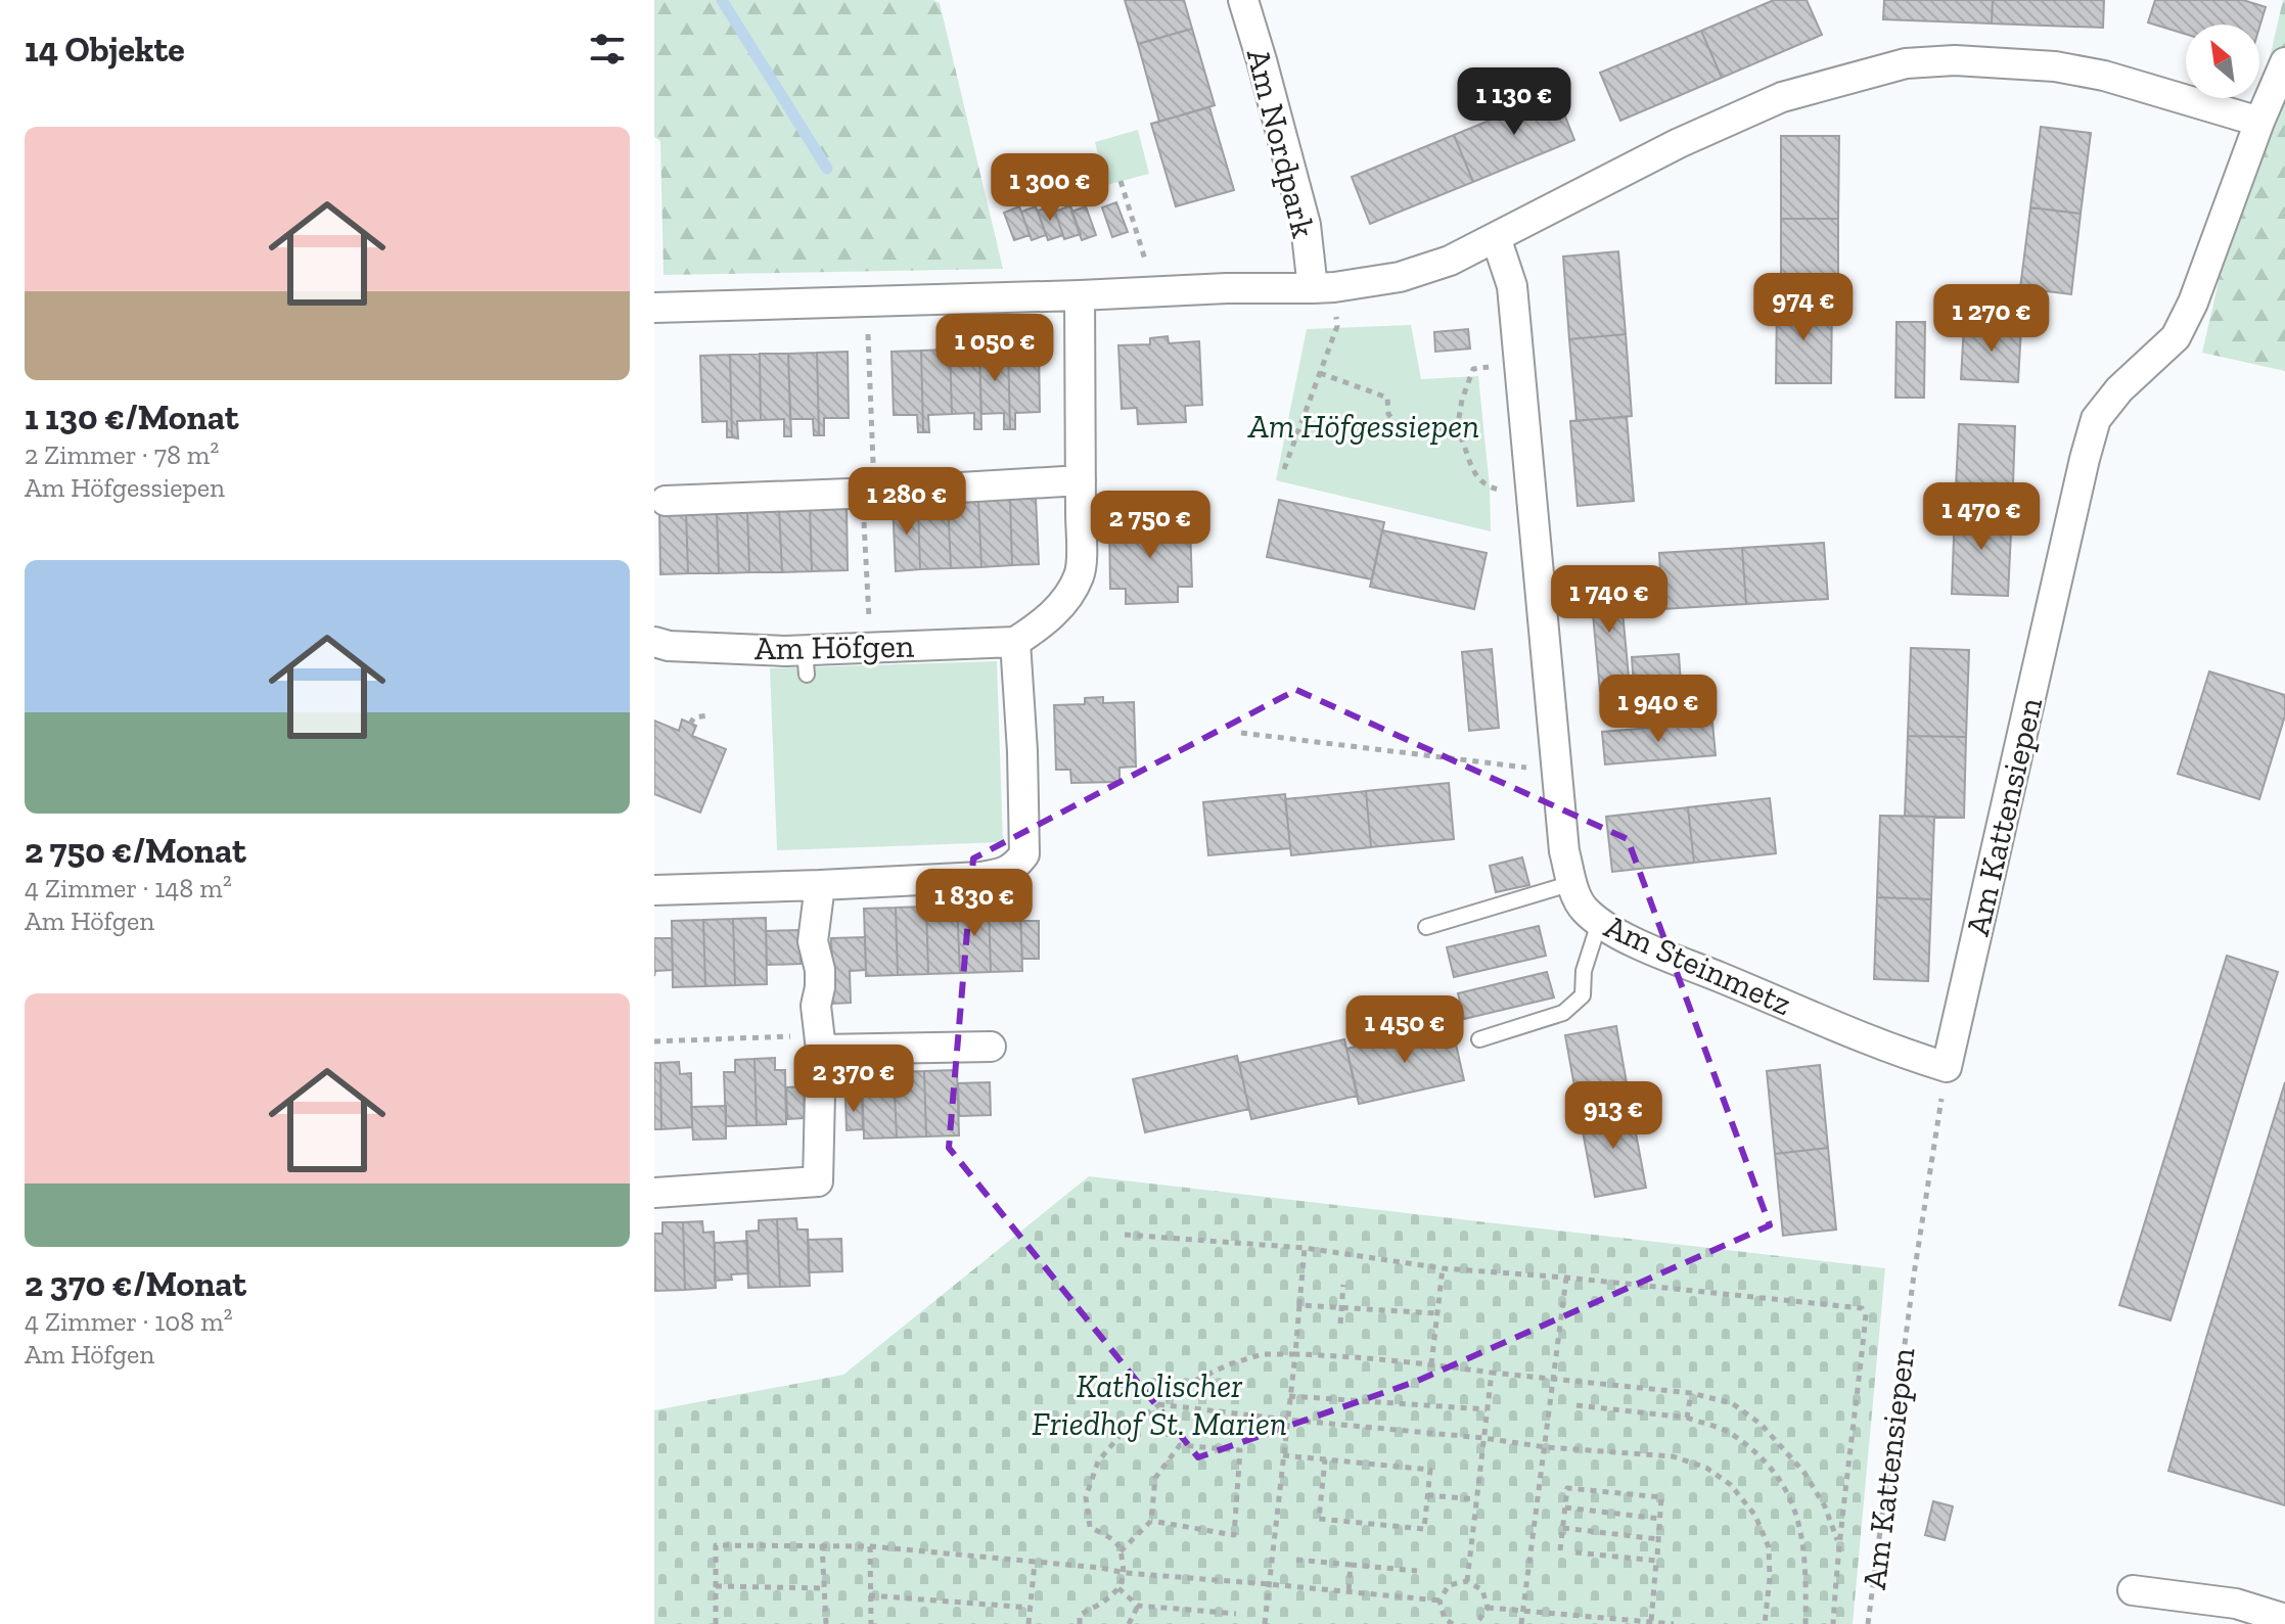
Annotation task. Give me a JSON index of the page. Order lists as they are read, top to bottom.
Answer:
{
  "streets": {
    "street": [
      "Am Nordpark",
      "Am Höfgen",
      "Am Kattensiepen",
      "Am Steinmetz"
    ]
  },
  "crossings": [
    ["Am Kattensiepen", "Am Steinmetz"]
  ],
  "parks": ["Am Höfgessiepen", "Katholischer Friedhof St. Marien"],
  "north": "top left",
  "page": {
    "heading": "14 Objekte",
    "price": [
      "1 130 €",
      "1 300 €",
      "974 €",
      "1 270 €",
      "1 050 €",
      "1 280 €",
      "1 470 €",
      "2 750 €",
      "1 740 €",
      "1 940 €",
      "1 830 €",
      "1 450 €",
      "2 370 €",
      "913 €"
    ],
    "list": [
      {
        "name": "1 130 €/Monat",
        "note": "2 Zimmer · 78 m² · Am Höfgessiepen"
      },
      {
        "name": "2 750 €/Monat",
        "note": "4 Zimmer · 148 m² · Am Höfgen"
      },
      {
        "name": "2 370 €/Monat",
        "note": "4 Zimmer · 108 m² · Am Höfgen"
      }
    ]
  }
}
